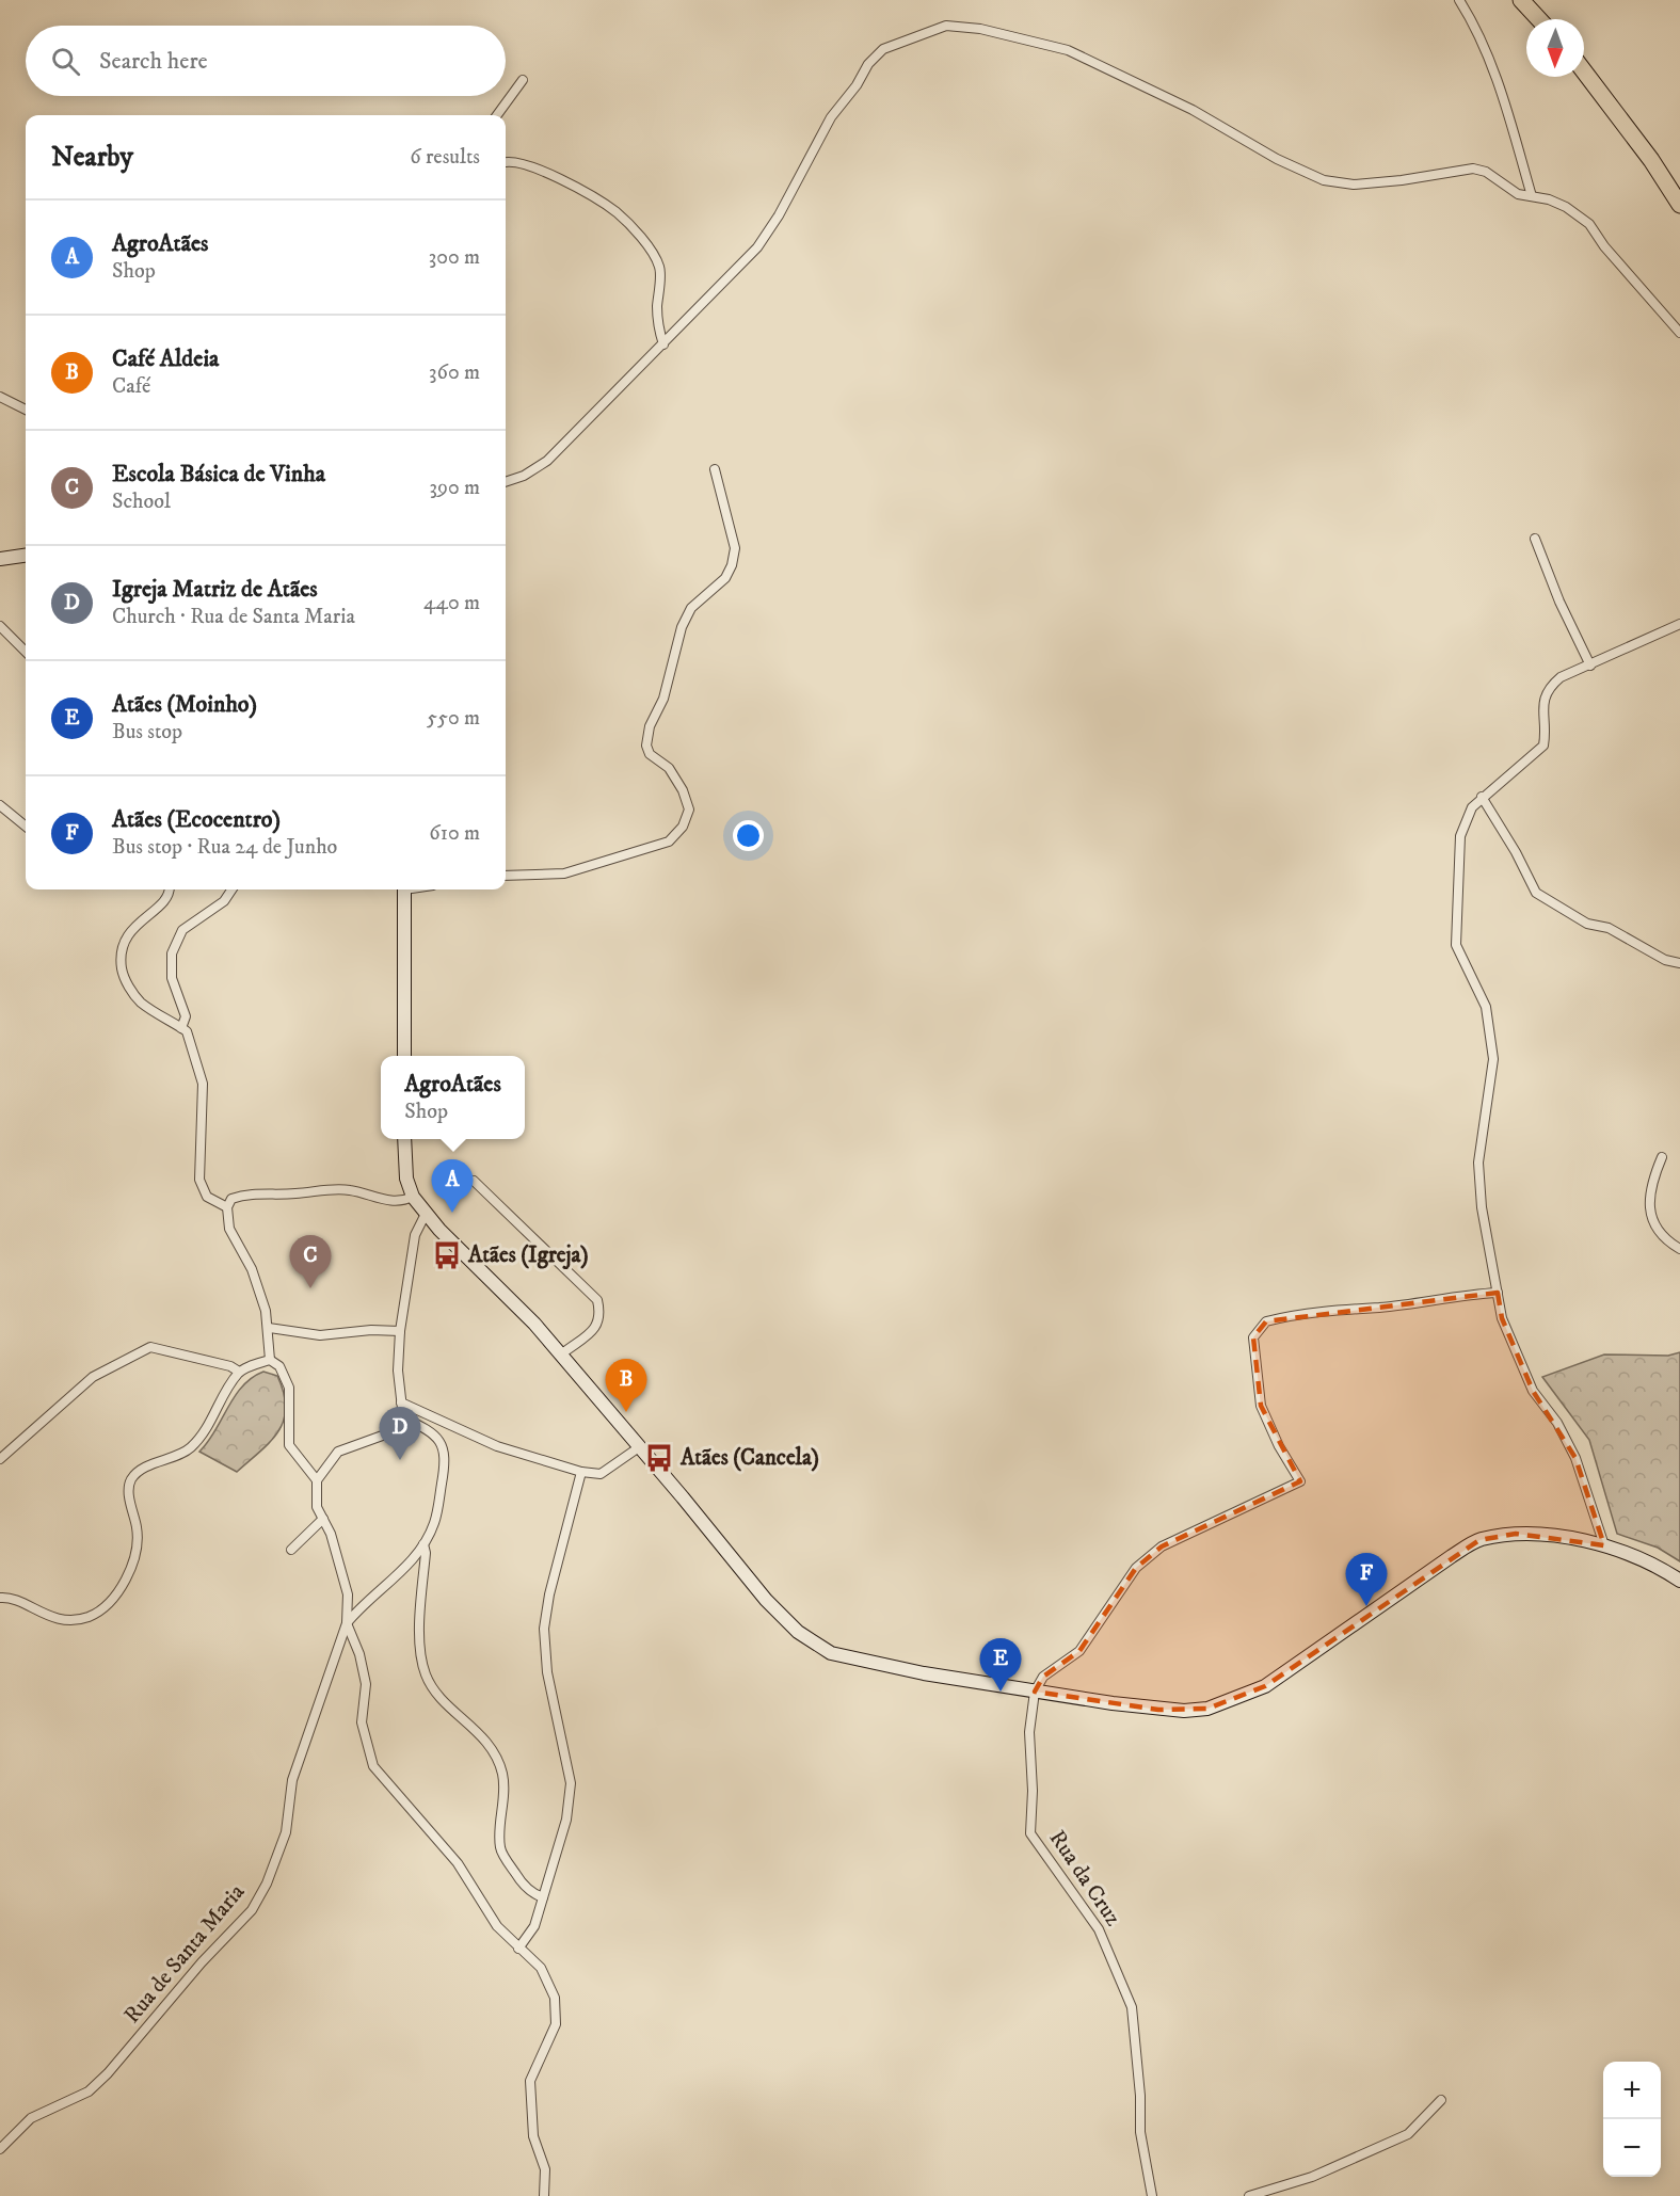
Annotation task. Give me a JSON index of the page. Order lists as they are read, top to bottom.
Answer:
{
  "streets": {
    "street": ["Rua da Cruz", "Rua de Santa Maria"]
  },
  "places": {
    "bus stop": ["Atães (Igreja)", "Atães (Cancela)"]
  },
  "north": "bottom",
  "page": {
    "search": "Search here",
    "heading": ["Nearby", "6 results"],
    "list": [
      {
        "mark": "A",
        "name": "AgroAtães",
        "note": "Shop",
        "value": "300 m"
      },
      {
        "mark": "B",
        "name": "Café Aldeia",
        "note": "Café",
        "value": "360 m"
      },
      {
        "mark": "C",
        "name": "Escola Básica de Vinha",
        "note": "School",
        "value": "390 m"
      },
      {
        "mark": "D",
        "name": "Igreja Matriz de Atães",
        "note": "Church · Rua de Santa Maria",
        "value": "440 m"
      },
      {
        "mark": "E",
        "name": "Atães (Moinho)",
        "note": "Bus stop",
        "value": "550 m"
      },
      {
        "mark": "F",
        "name": "Atães (Ecocentro)",
        "note": "Bus stop · Rua 24 de Junho",
        "value": "610 m"
      }
    ],
    "popup": ["AgroAtães", "Shop"],
    "pins": [
      "A",
      "C",
      "B",
      "D",
      "F",
      "E"
    ],
    "map_buttons": ["+", "−"]
  }
}
